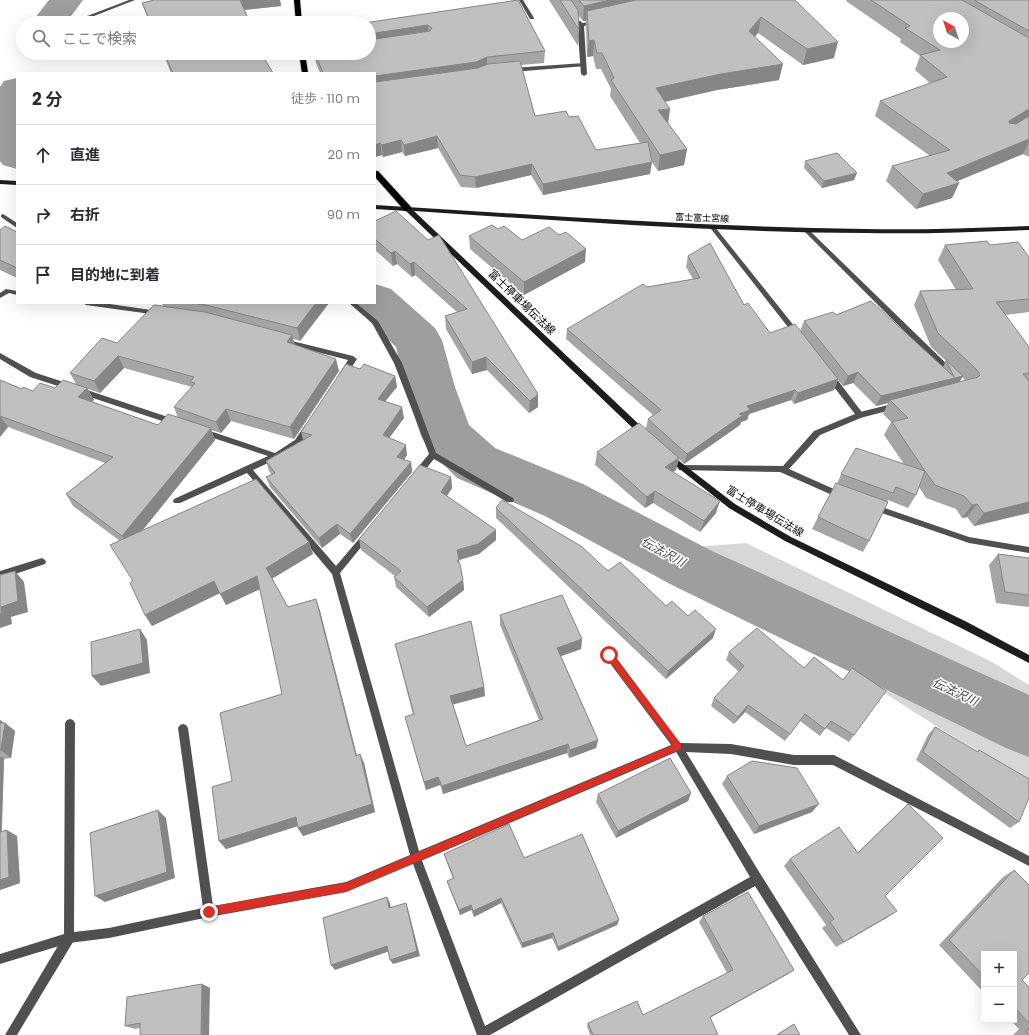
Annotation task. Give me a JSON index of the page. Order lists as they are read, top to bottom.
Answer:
{
  "streets": {
    "main road": ["富士富士宮線", "富士停車場伝法線"]
  },
  "crossings": [
    ["富士富士宮線", "富士停車場伝法線"]
  ],
  "water": ["伝法沢川"],
  "north": "top left",
  "page": {
    "search": "ここで検索",
    "heading": ["2 分", "徒歩 · 110 m"],
    "list": [
      ["直進", "20 m"],
      ["右折", "90 m"],
      "目的地に到着"
    ],
    "map_buttons": ["+", "−"]
  }
}
